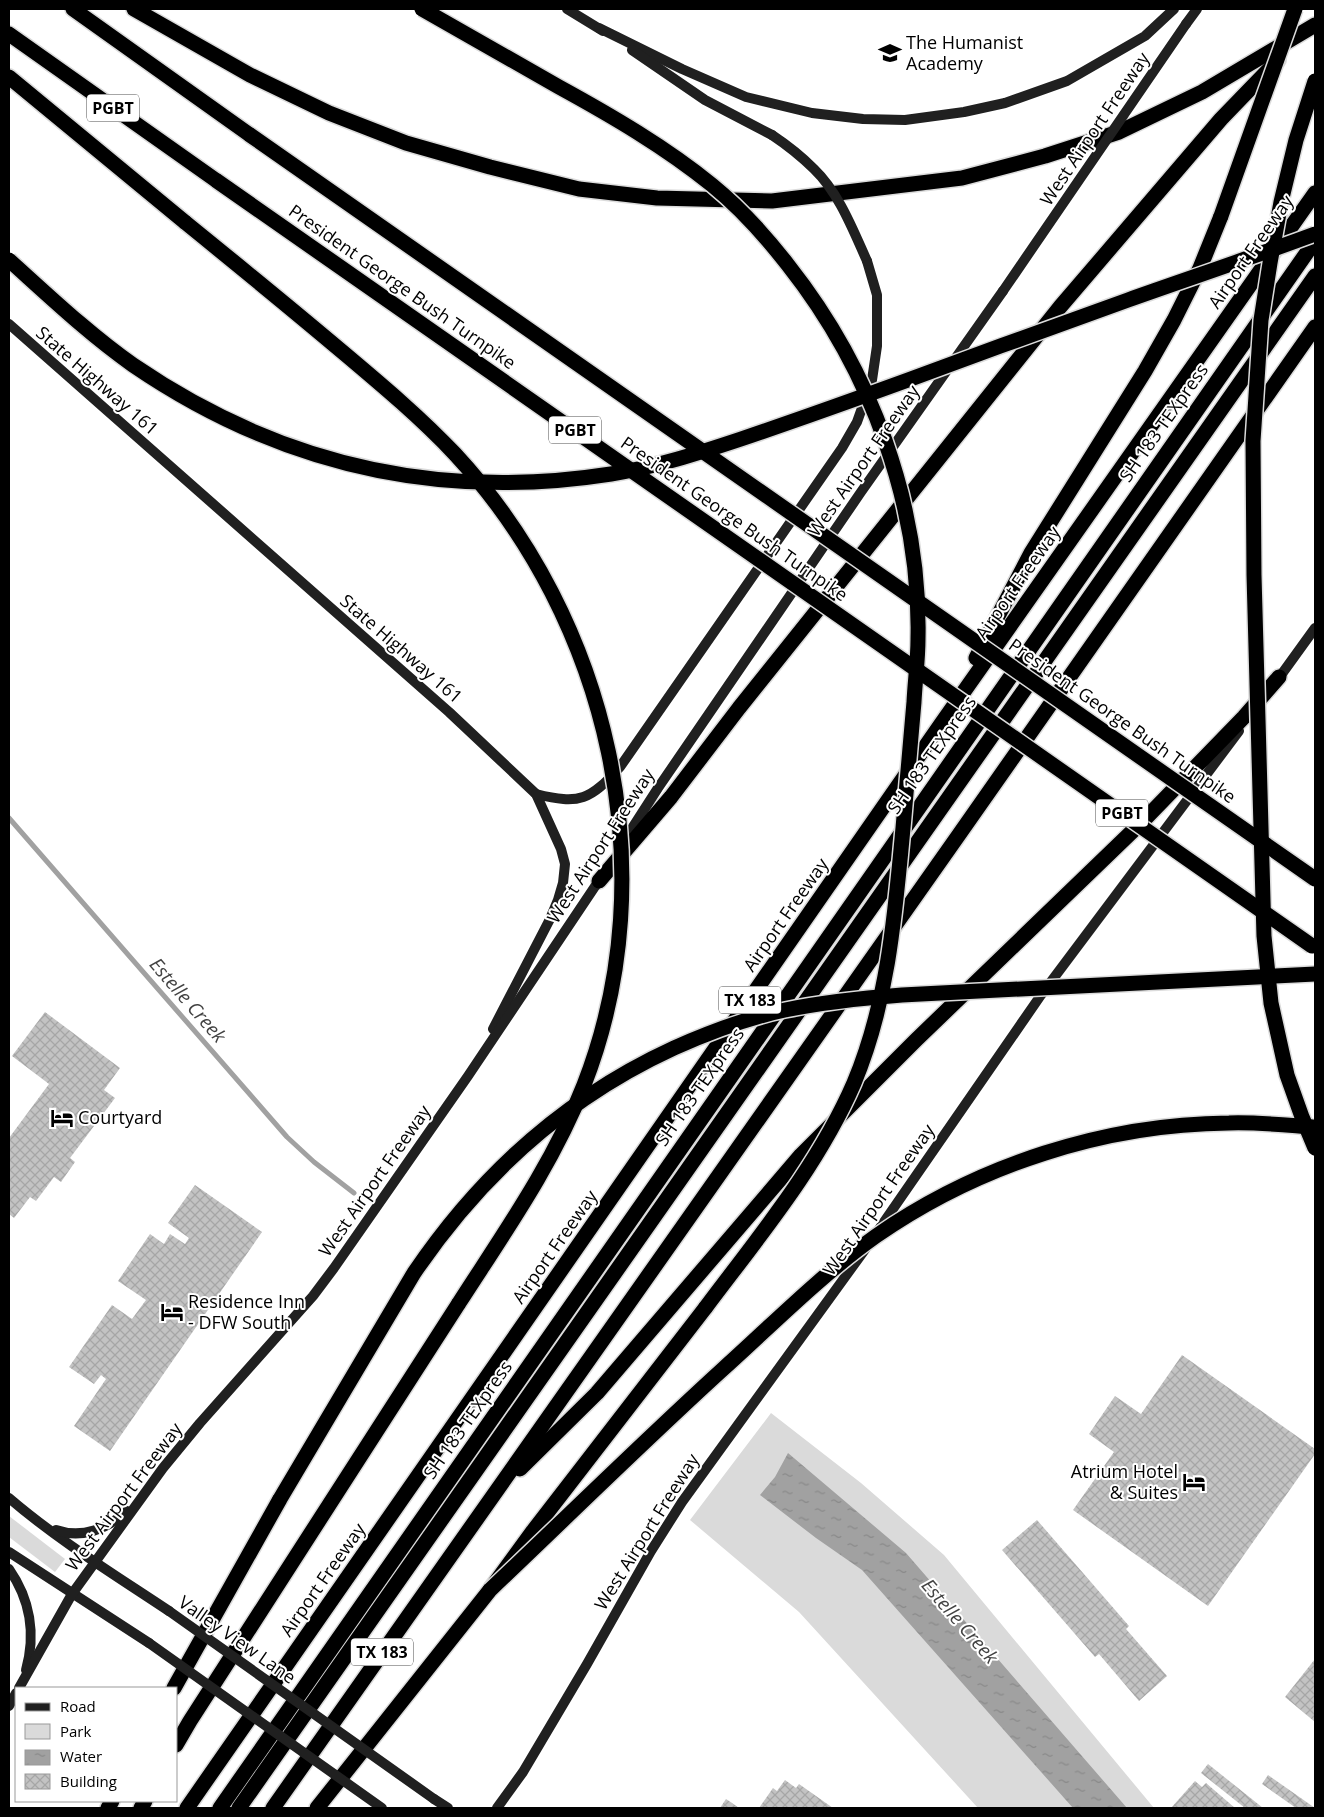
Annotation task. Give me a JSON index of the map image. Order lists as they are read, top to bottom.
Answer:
{
  "streets": {
    "highway": [
      "PGBT",
      "Airport Freeway",
      "President George Bush Turnpike",
      "SH 183 TEXpress",
      "TX 183"
    ],
    "main road": ["West Airport Freeway", "State Highway 161", "Valley View Lane"]
  },
  "crossings": [
    ["West Airport Freeway", "State Highway 161"],
    ["West Airport Freeway", "Valley View Lane"]
  ],
  "water": ["Estelle Creek"],
  "places": {
    "school or university": ["The Humanist Academy"],
    "hotel": ["Courtyard", "Residence Inn - DFW South", "Atrium Hotel & Suites"]
  },
  "legend": [
    "Road",
    "Park",
    "Water",
    "Building"
  ]
}
